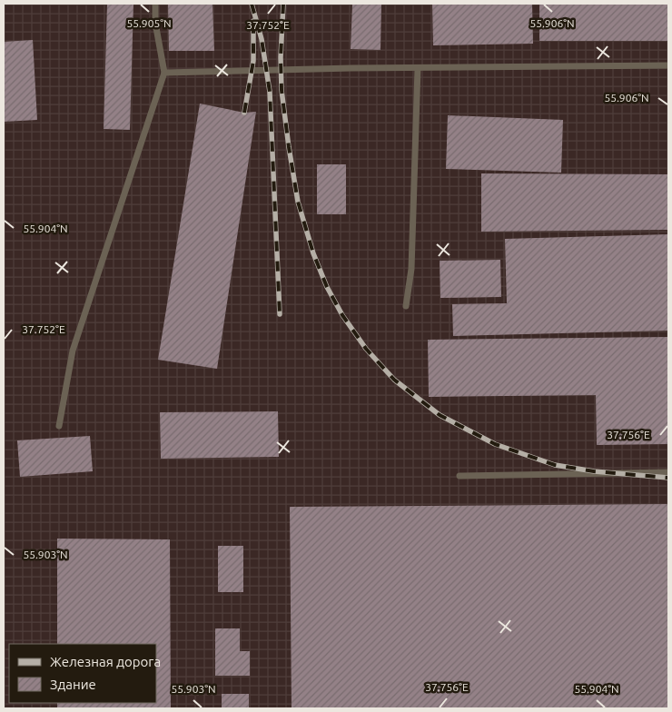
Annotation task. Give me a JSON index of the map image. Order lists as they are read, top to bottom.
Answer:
{
  "legend": ["Железная дорога", "Здание"],
  "coordinates": [
    "55.905°N",
    "55.906°N",
    "37.752°E",
    "55.904°N",
    "37.756°E",
    "55.903°N"
  ]
}
